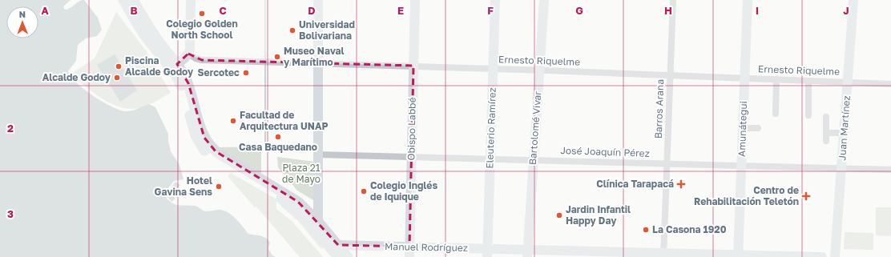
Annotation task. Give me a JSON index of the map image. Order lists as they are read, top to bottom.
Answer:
{
  "streets": {
    "street": [
      "Ernesto Riquelme",
      "Barros Arana",
      "Eleuterio Ramírez",
      "Bartolomé Vivar",
      "Juan Martínez",
      "Obispo Labbé",
      "Amunátegui",
      "José Joaquín Pérez",
      "Manuel Rodríguez"
    ]
  },
  "crossings": [
    ["Ernesto Riquelme", "Barros Arana"],
    ["Ernesto Riquelme", "Eleuterio Ramírez"],
    ["Ernesto Riquelme", "Bartolomé Vivar"],
    ["Ernesto Riquelme", "Juan Martínez"],
    ["Ernesto Riquelme", "Obispo Labbé"],
    ["Ernesto Riquelme", "Amunátegui"],
    ["Barros Arana", "José Joaquín Pérez"],
    ["Barros Arana", "Manuel Rodríguez"],
    ["Eleuterio Ramírez", "José Joaquín Pérez"],
    ["Eleuterio Ramírez", "Manuel Rodríguez"],
    ["Bartolomé Vivar", "José Joaquín Pérez"],
    ["Bartolomé Vivar", "Manuel Rodríguez"],
    ["Juan Martínez", "José Joaquín Pérez"],
    ["Obispo Labbé", "José Joaquín Pérez"],
    ["Obispo Labbé", "Manuel Rodríguez"],
    ["Amunátegui", "José Joaquín Pérez"],
    ["Amunátegui", "Manuel Rodríguez"]
  ],
  "parks": ["Plaza 21 de Mayo"],
  "places": {
    "other": [
      "Colegio Golden North School",
      "Universidad Bolivariana",
      "Museo Naval y Marítimo",
      "Piscina Alcalde Godoy",
      "Sercotec",
      "Alcalde Godoy",
      "Facultad de Arquitectura UNAP",
      "Casa Baquedano",
      "Hotel Gavina Sens",
      "Colegio Inglés de Iquique",
      "Jardin Infantil Happy Day",
      "La Casona 1920"
    ],
    "health": ["Clínica Tarapacá", "Centro de Rehabilitación Teletón"]
  },
  "north": "top",
  "grid": {
    "columns": [
      "A",
      "B",
      "C",
      "D",
      "E",
      "F",
      "G",
      "H",
      "I",
      "J"
    ],
    "rows": ["2", "3"]
  }
}
